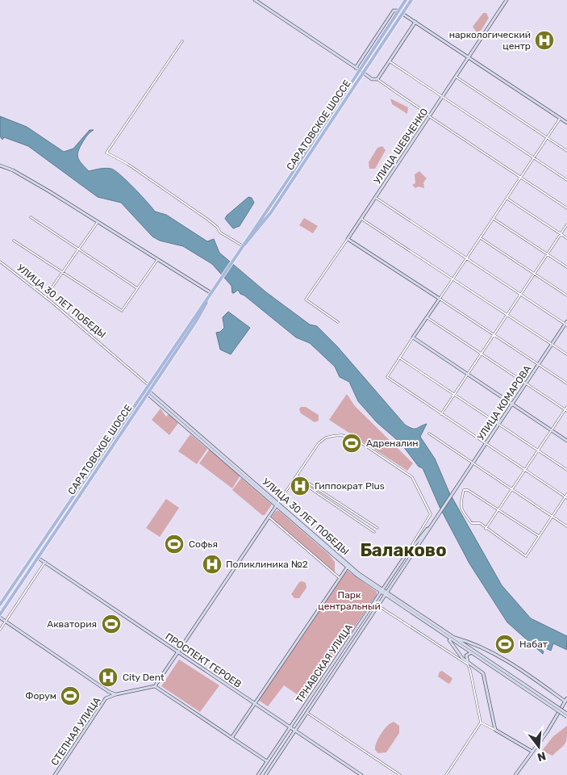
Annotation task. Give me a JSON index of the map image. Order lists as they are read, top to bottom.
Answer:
{
  "streets": {
    "main road": [
      "САРАТОВСКОЕ ШОССЕ",
      "УЛИЦА ШЕВЧЕНКО",
      "УЛИЦА 30 ЛЕТ ПОБЕДЫ",
      "УЛИЦА КОМАРОВА",
      "ПРОСПЕКТ ГЕРОЕВ",
      "ТРНАВСКАЯ УЛИЦА",
      "СТЕПНАЯ УЛИЦА"
    ]
  },
  "crossings": [
    ["САРАТОВСКОЕ ШОССЕ", "УЛИЦА 30 ЛЕТ ПОБЕДЫ"],
    ["САРАТОВСКОЕ ШОССЕ", "ПРОСПЕКТ ГЕРОЕВ"],
    ["УЛИЦА 30 ЛЕТ ПОБЕДЫ", "ТРНАВСКАЯ УЛИЦА"],
    ["УЛИЦА КОМАРОВА", "ТРНАВСКАЯ УЛИЦА"],
    ["ПРОСПЕКТ ГЕРОЕВ", "ТРНАВСКАЯ УЛИЦА"]
  ],
  "districts": ["Балаково"],
  "parks": ["Парк центральный"],
  "places": {
    "hospital": [
      "наркологический центр",
      "Гиппократ Plus",
      "Поликлиника №2",
      "City Dent"
    ],
    "sports": [
      "Адреналин",
      "Софья",
      "Акватория",
      "Набат",
      "Форум"
    ]
  },
  "north": "bottom"
}
